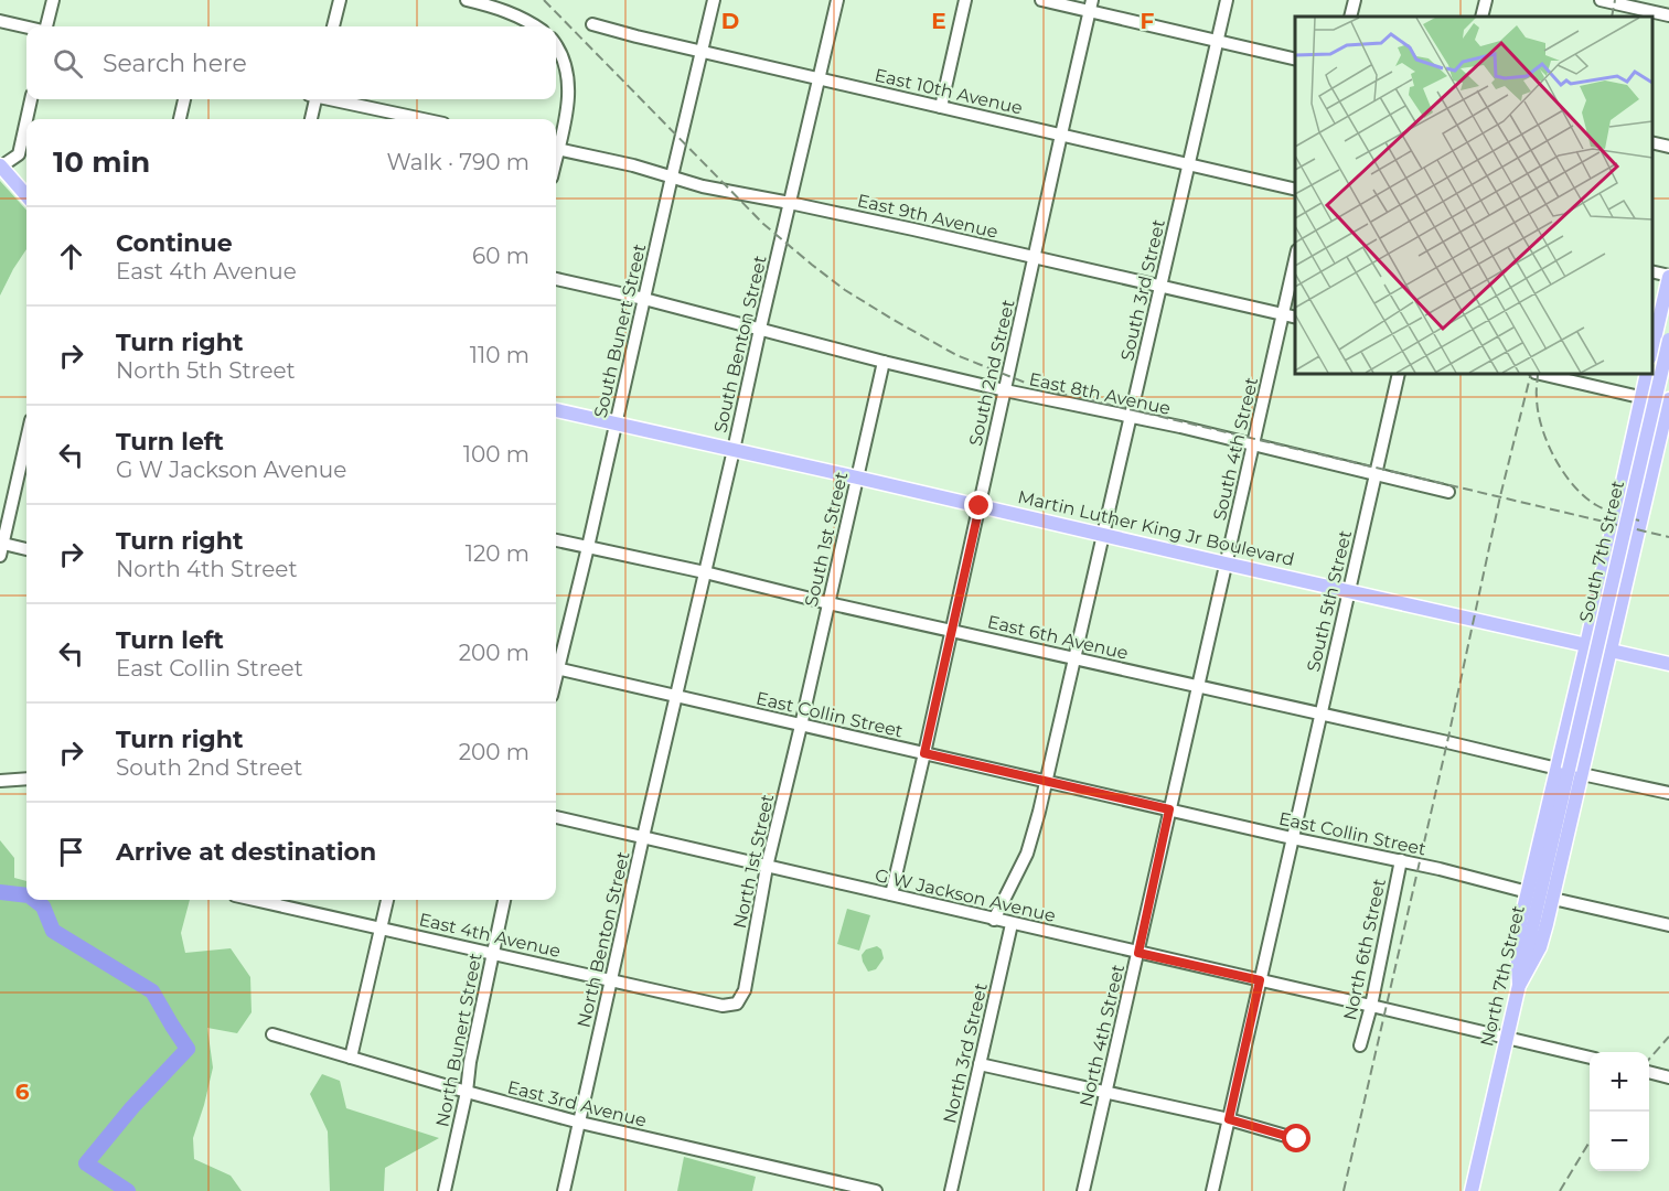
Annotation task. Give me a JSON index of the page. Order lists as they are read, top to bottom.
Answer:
{
  "streets": {
    "main road": ["Martin Luther King Jr Boulevard", "South 7th Street", "North 7th Street"],
    "street": [
      "East 10th Avenue",
      "East 9th Avenue",
      "South 3rd Street",
      "South Bunert Street",
      "South Benton Street",
      "South 2nd Street",
      "East 8th Avenue",
      "South 4th Street",
      "South 1st Street",
      "South 5th Street",
      "East 6th Avenue",
      "East Collin Street",
      "North 1st Street",
      "G W Jackson Avenue",
      "East 4th Avenue",
      "North Benton Street",
      "North 6th Street",
      "North 4th Street",
      "North Bunert Street",
      "North 3rd Street",
      "East 3rd Avenue"
    ]
  },
  "crossings": [
    ["East 10th Avenue", "South 3rd Street"],
    ["East 10th Avenue", "South Bunert Street"],
    ["East 10th Avenue", "South Benton Street"],
    ["East 10th Avenue", "South 2nd Street"],
    ["East 9th Avenue", "South 3rd Street"],
    ["East 9th Avenue", "South Bunert Street"],
    ["East 9th Avenue", "South Benton Street"],
    ["East 9th Avenue", "South 2nd Street"],
    ["East 9th Avenue", "South 4th Street"],
    ["South 3rd Street", "East 8th Avenue"],
    ["South 3rd Street", "Martin Luther King Jr Boulevard"],
    ["South 3rd Street", "East 6th Avenue"],
    ["South 3rd Street", "East Collin Street"],
    ["South Bunert Street", "East 8th Avenue"],
    ["South Bunert Street", "Martin Luther King Jr Boulevard"],
    ["South Bunert Street", "East 6th Avenue"],
    ["South Benton Street", "East 8th Avenue"],
    ["South Benton Street", "Martin Luther King Jr Boulevard"],
    ["South Benton Street", "East 6th Avenue"],
    ["South Benton Street", "East Collin Street"],
    ["South Benton Street", "North Benton Street"],
    ["South 2nd Street", "East 8th Avenue"],
    ["South 2nd Street", "Martin Luther King Jr Boulevard"],
    ["South 2nd Street", "East 6th Avenue"],
    ["South 2nd Street", "East Collin Street"],
    ["South 2nd Street", "G W Jackson Avenue"],
    ["East 8th Avenue", "South 4th Street"],
    ["East 8th Avenue", "South 1st Street"],
    ["East 8th Avenue", "South 5th Street"],
    ["South 4th Street", "Martin Luther King Jr Boulevard"],
    ["South 4th Street", "East 6th Avenue"],
    ["South 4th Street", "East Collin Street"],
    ["South 4th Street", "North 4th Street"],
    ["Martin Luther King Jr Boulevard", "South 1st Street"],
    ["Martin Luther King Jr Boulevard", "South 5th Street"],
    ["South 1st Street", "East 6th Avenue"],
    ["South 1st Street", "East Collin Street"],
    ["South 1st Street", "North 1st Street"],
    ["South 7th Street", "East 6th Avenue"],
    ["South 7th Street", "North 7th Street"],
    ["South 5th Street", "East 6th Avenue"],
    ["South 5th Street", "East Collin Street"],
    ["South 5th Street", "G W Jackson Avenue"],
    ["East 6th Avenue", "North 7th Street"],
    ["East Collin Street", "North 1st Street"],
    ["East Collin Street", "North Benton Street"],
    ["East Collin Street", "North 6th Street"],
    ["East Collin Street", "North 4th Street"],
    ["North 1st Street", "G W Jackson Avenue"],
    ["North 1st Street", "East 4th Avenue"],
    ["G W Jackson Avenue", "North Benton Street"],
    ["G W Jackson Avenue", "North 6th Street"],
    ["G W Jackson Avenue", "North 7th Street"],
    ["G W Jackson Avenue", "North 4th Street"],
    ["G W Jackson Avenue", "North 3rd Street"],
    ["East 4th Avenue", "North Benton Street"],
    ["East 4th Avenue", "North Bunert Street"],
    ["North Benton Street", "East 3rd Avenue"],
    ["North Bunert Street", "East 3rd Avenue"]
  ],
  "page": {
    "search": "Search here",
    "heading": ["10 min", "Walk · 790 m"],
    "list": [
      ["Continue", "East 4th Avenue", "60 m"],
      ["Turn right", "North 5th Street", "110 m"],
      ["Turn left", "G W Jackson Avenue", "100 m"],
      ["Turn right", "North 4th Street", "120 m"],
      ["Turn left", "East Collin Street", "200 m"],
      ["Turn right", "South 2nd Street", "200 m"],
      "Arrive at destination"
    ],
    "map_buttons": ["+", "−"]
  },
  "grid": {
    "columns": ["D", "E", "F"],
    "rows": ["6"]
  }
}
